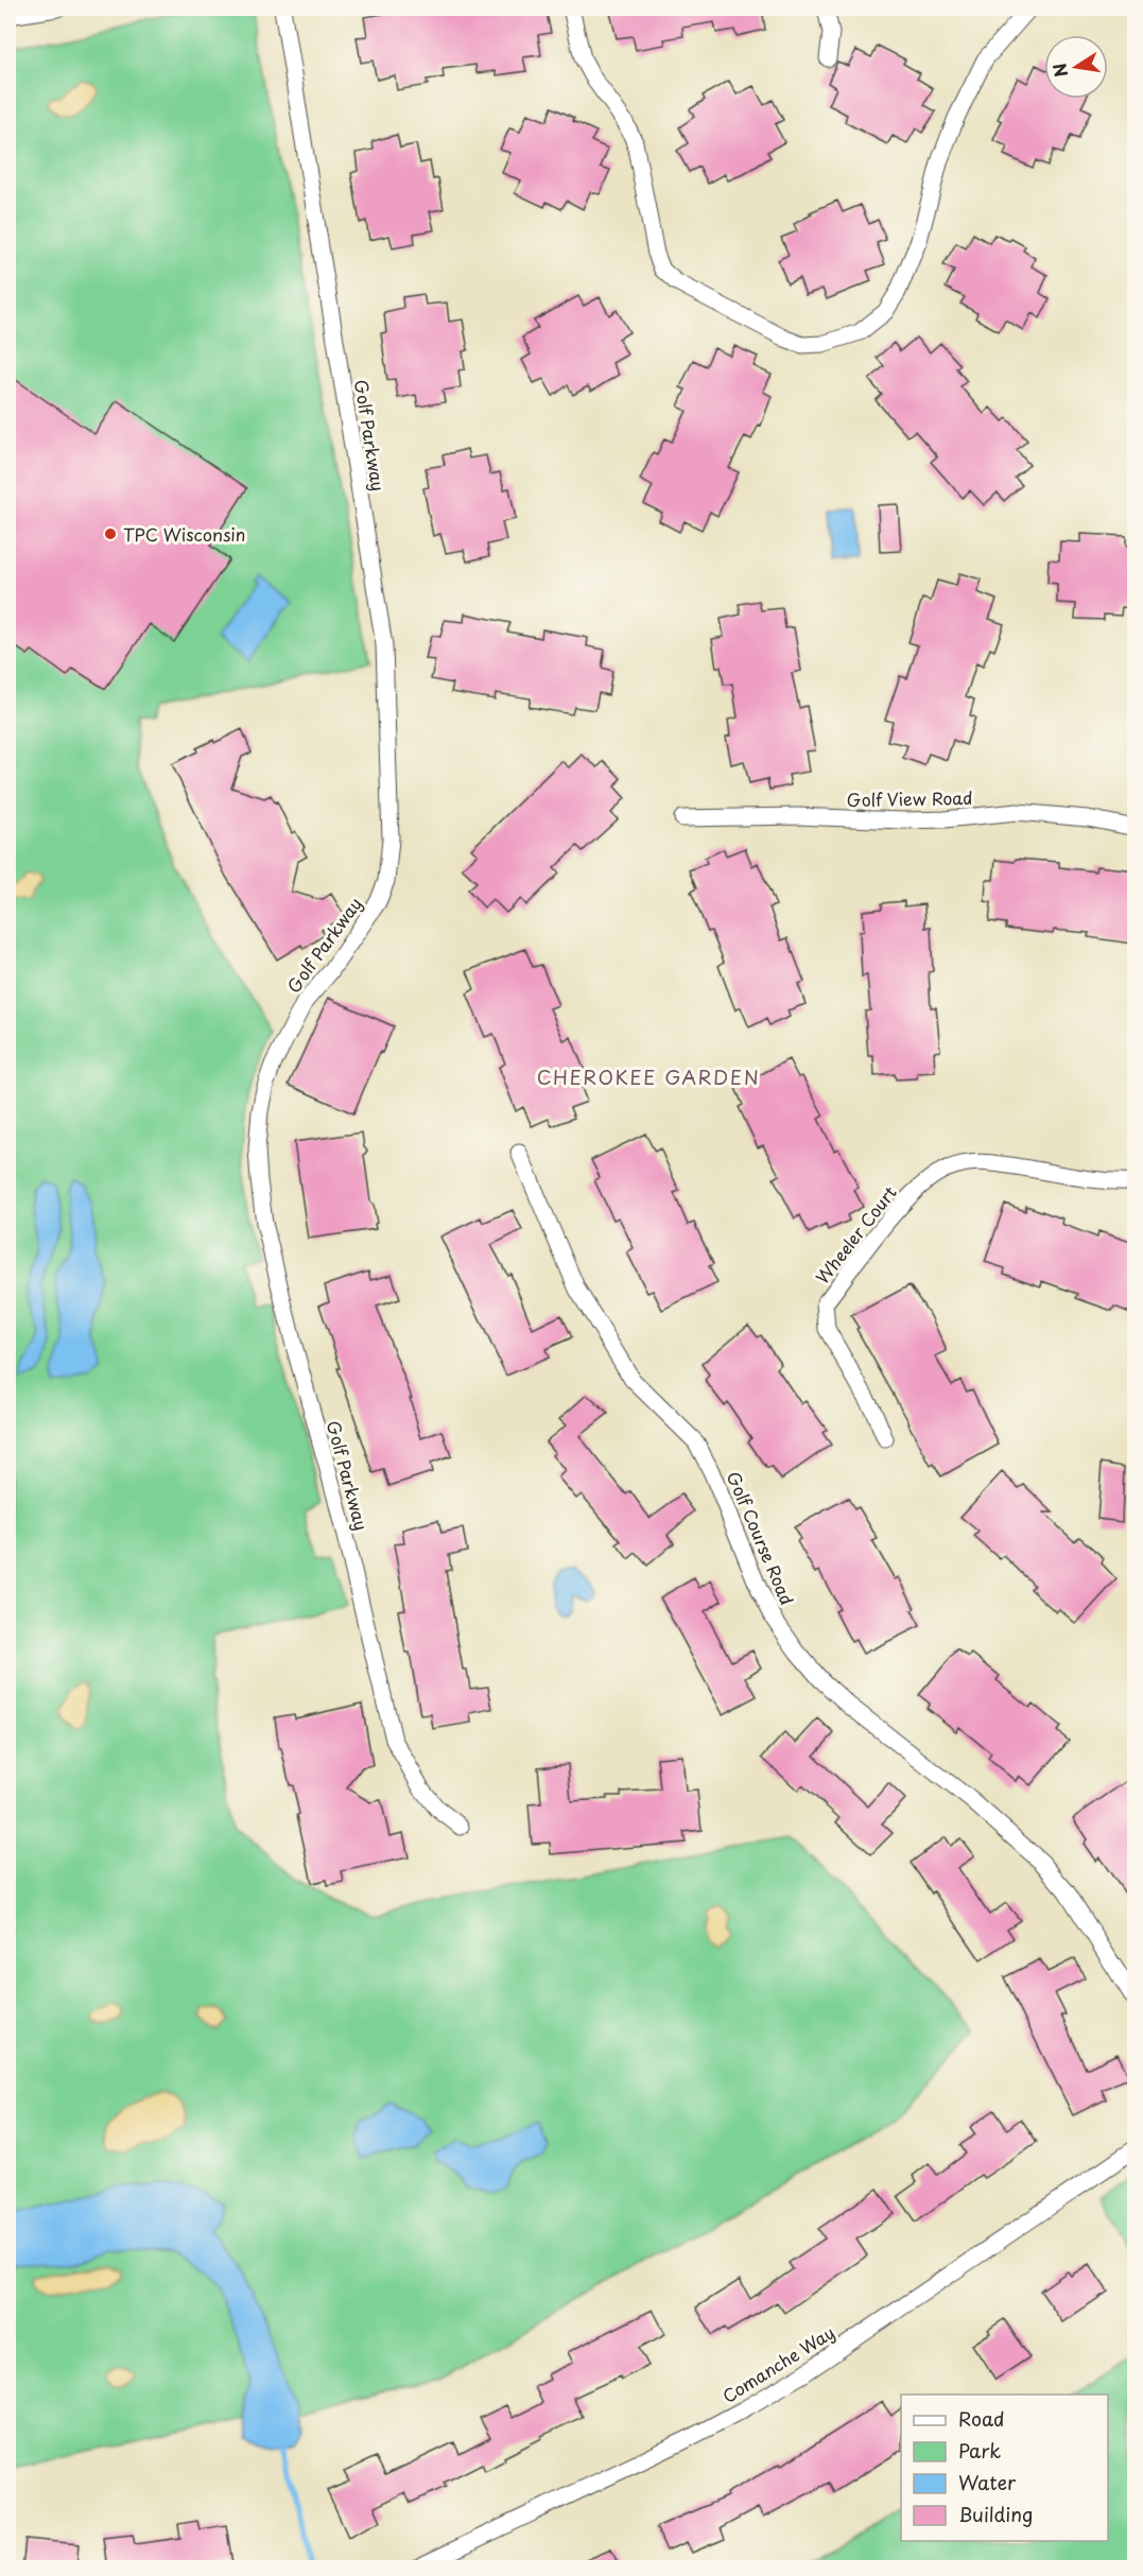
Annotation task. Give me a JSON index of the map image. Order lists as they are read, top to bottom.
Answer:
{
  "streets": {
    "street": [
      "Golf Parkway",
      "Golf View Road",
      "Wheeler Court",
      "Golf Course Road",
      "Comanche Way"
    ]
  },
  "districts": ["CHEROKEE GARDEN"],
  "places": ["TPC Wisconsin"],
  "legend": [
    "Road",
    "Park",
    "Water",
    "Building"
  ],
  "north": "left"
}
